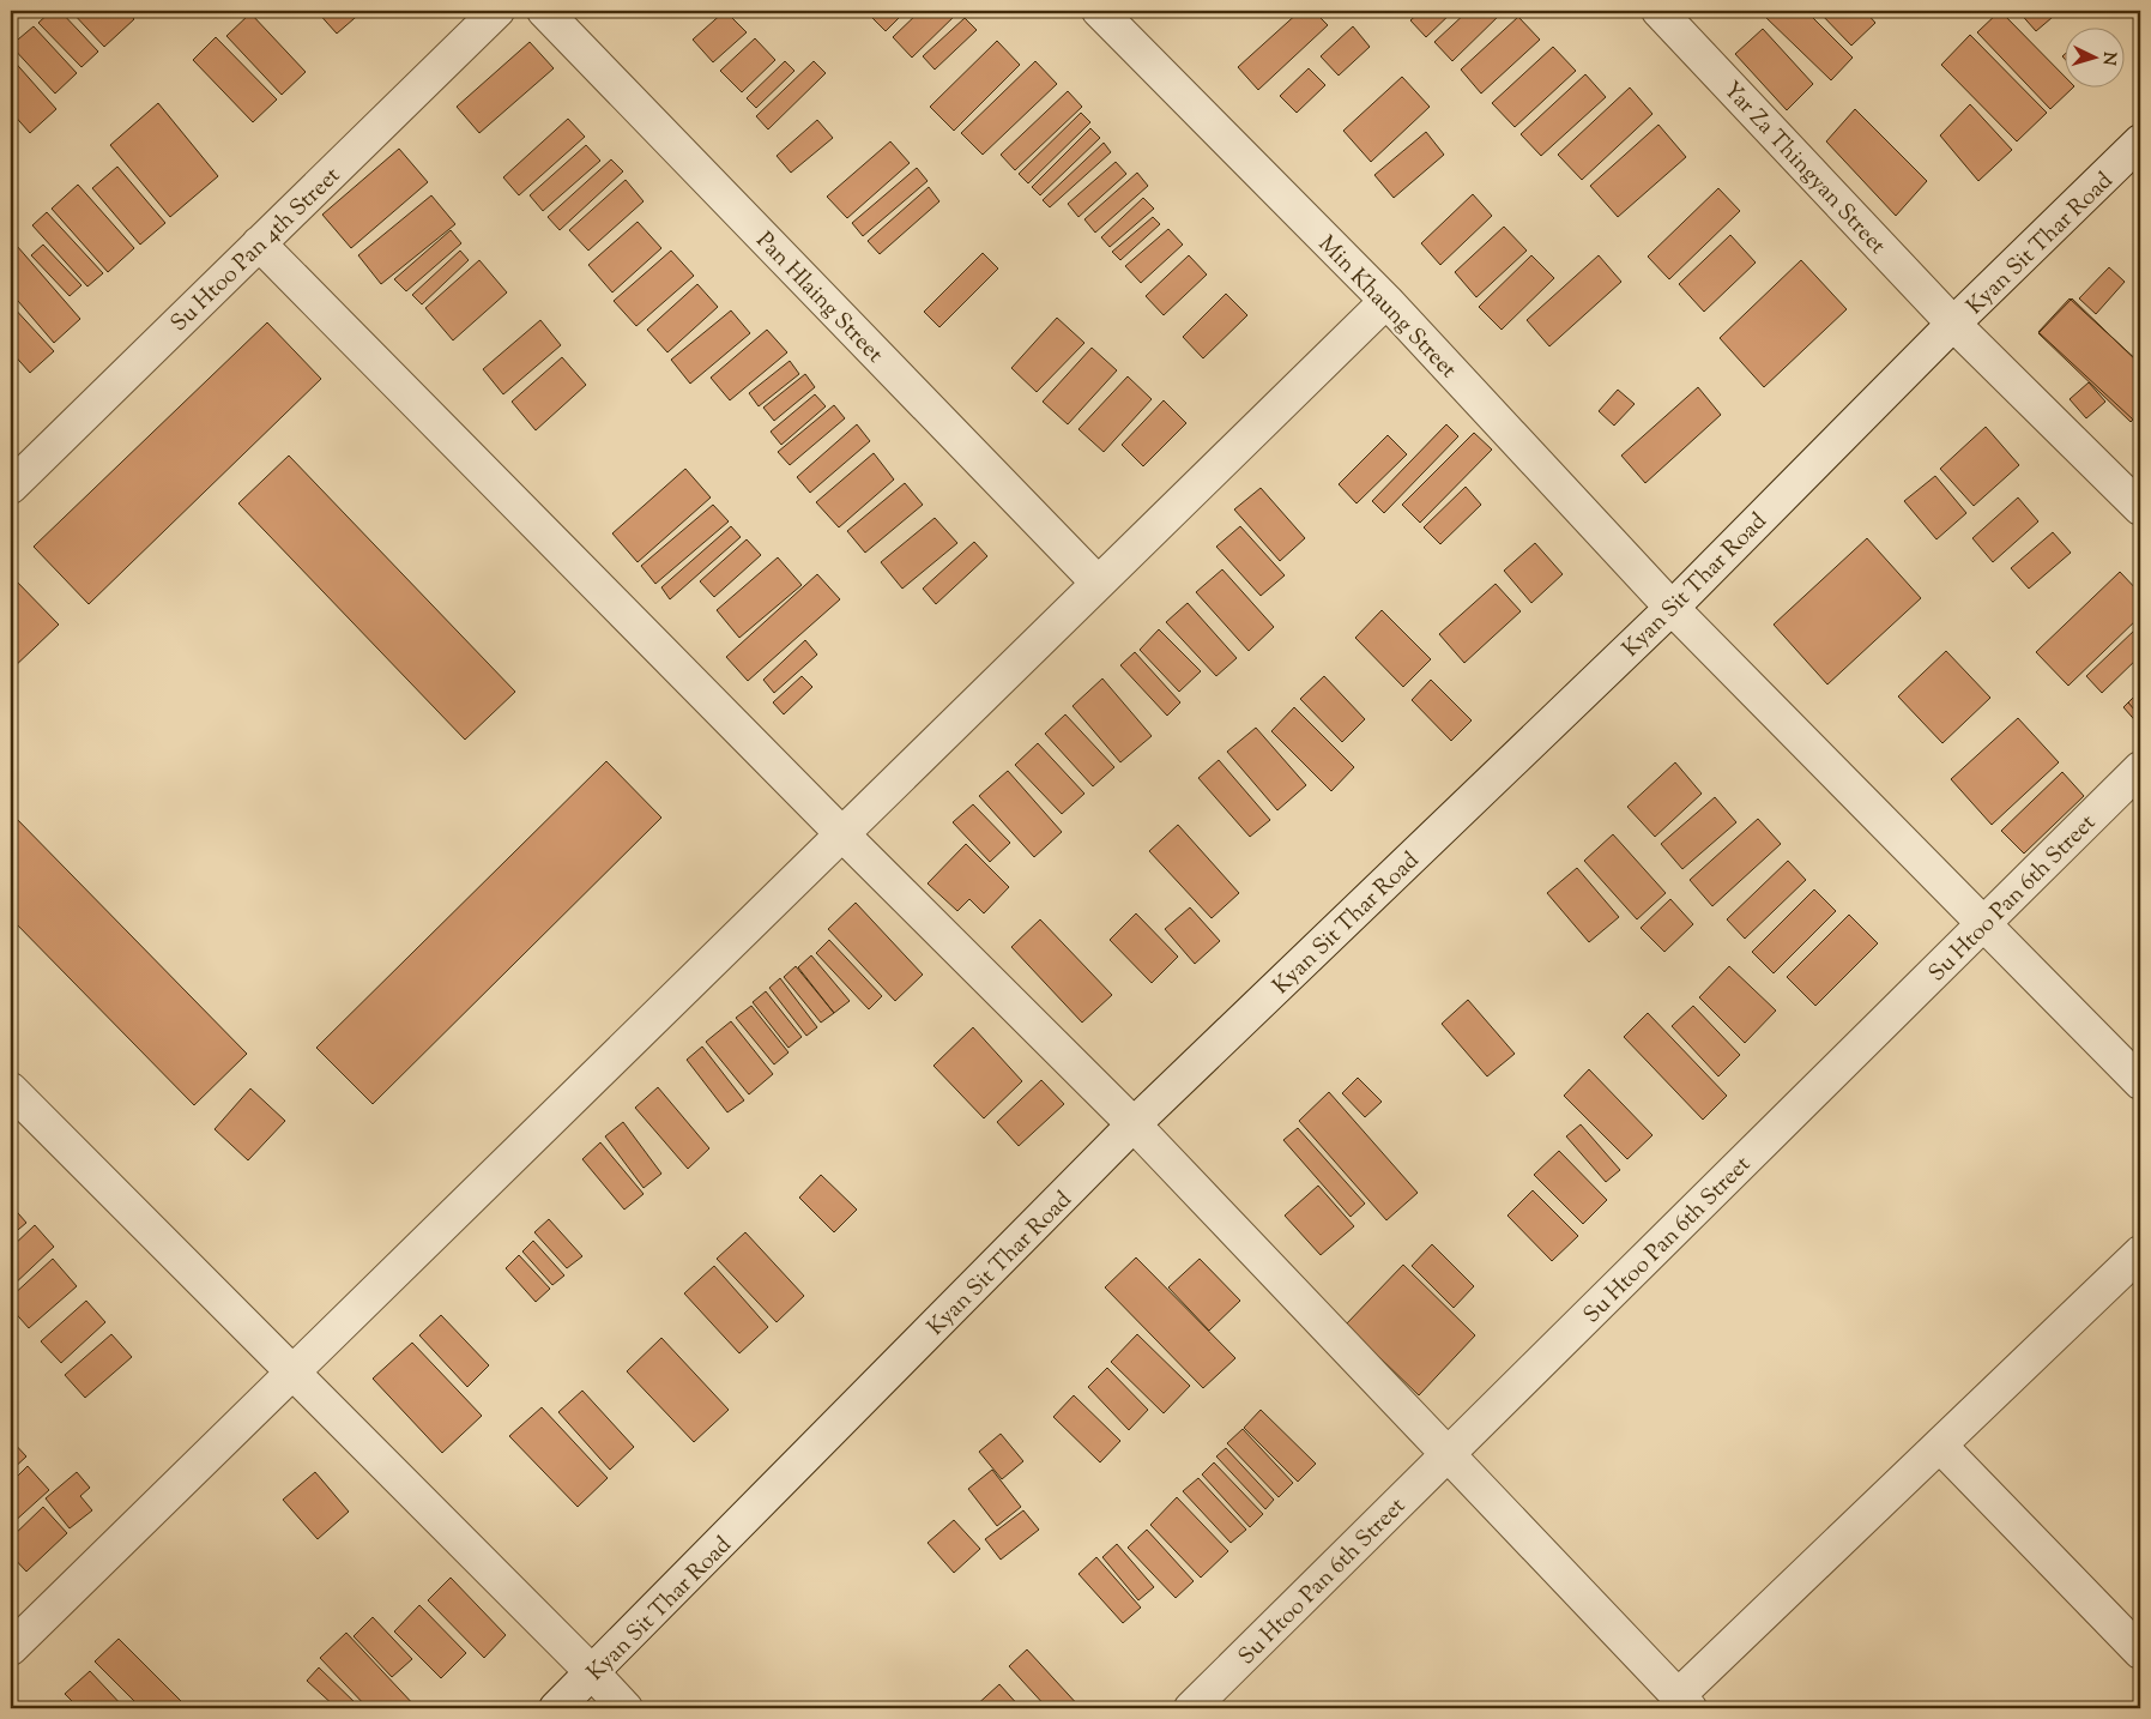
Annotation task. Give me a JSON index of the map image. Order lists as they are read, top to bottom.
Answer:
{
  "streets": {
    "street": [
      "Yar Za Thingyan Street",
      "Kyan Sit Thar Road",
      "Su Htoo Pan 4th Street",
      "Pan Hlaing Street",
      "Min Khaung Street",
      "Su Htoo Pan 6th Street"
    ]
  },
  "crossings": [
    ["Yar Za Thingyan Street", "Kyan Sit Thar Road"],
    ["Kyan Sit Thar Road", "Min Khaung Street"],
    ["Min Khaung Street", "Su Htoo Pan 6th Street"]
  ],
  "north": "right"
}
